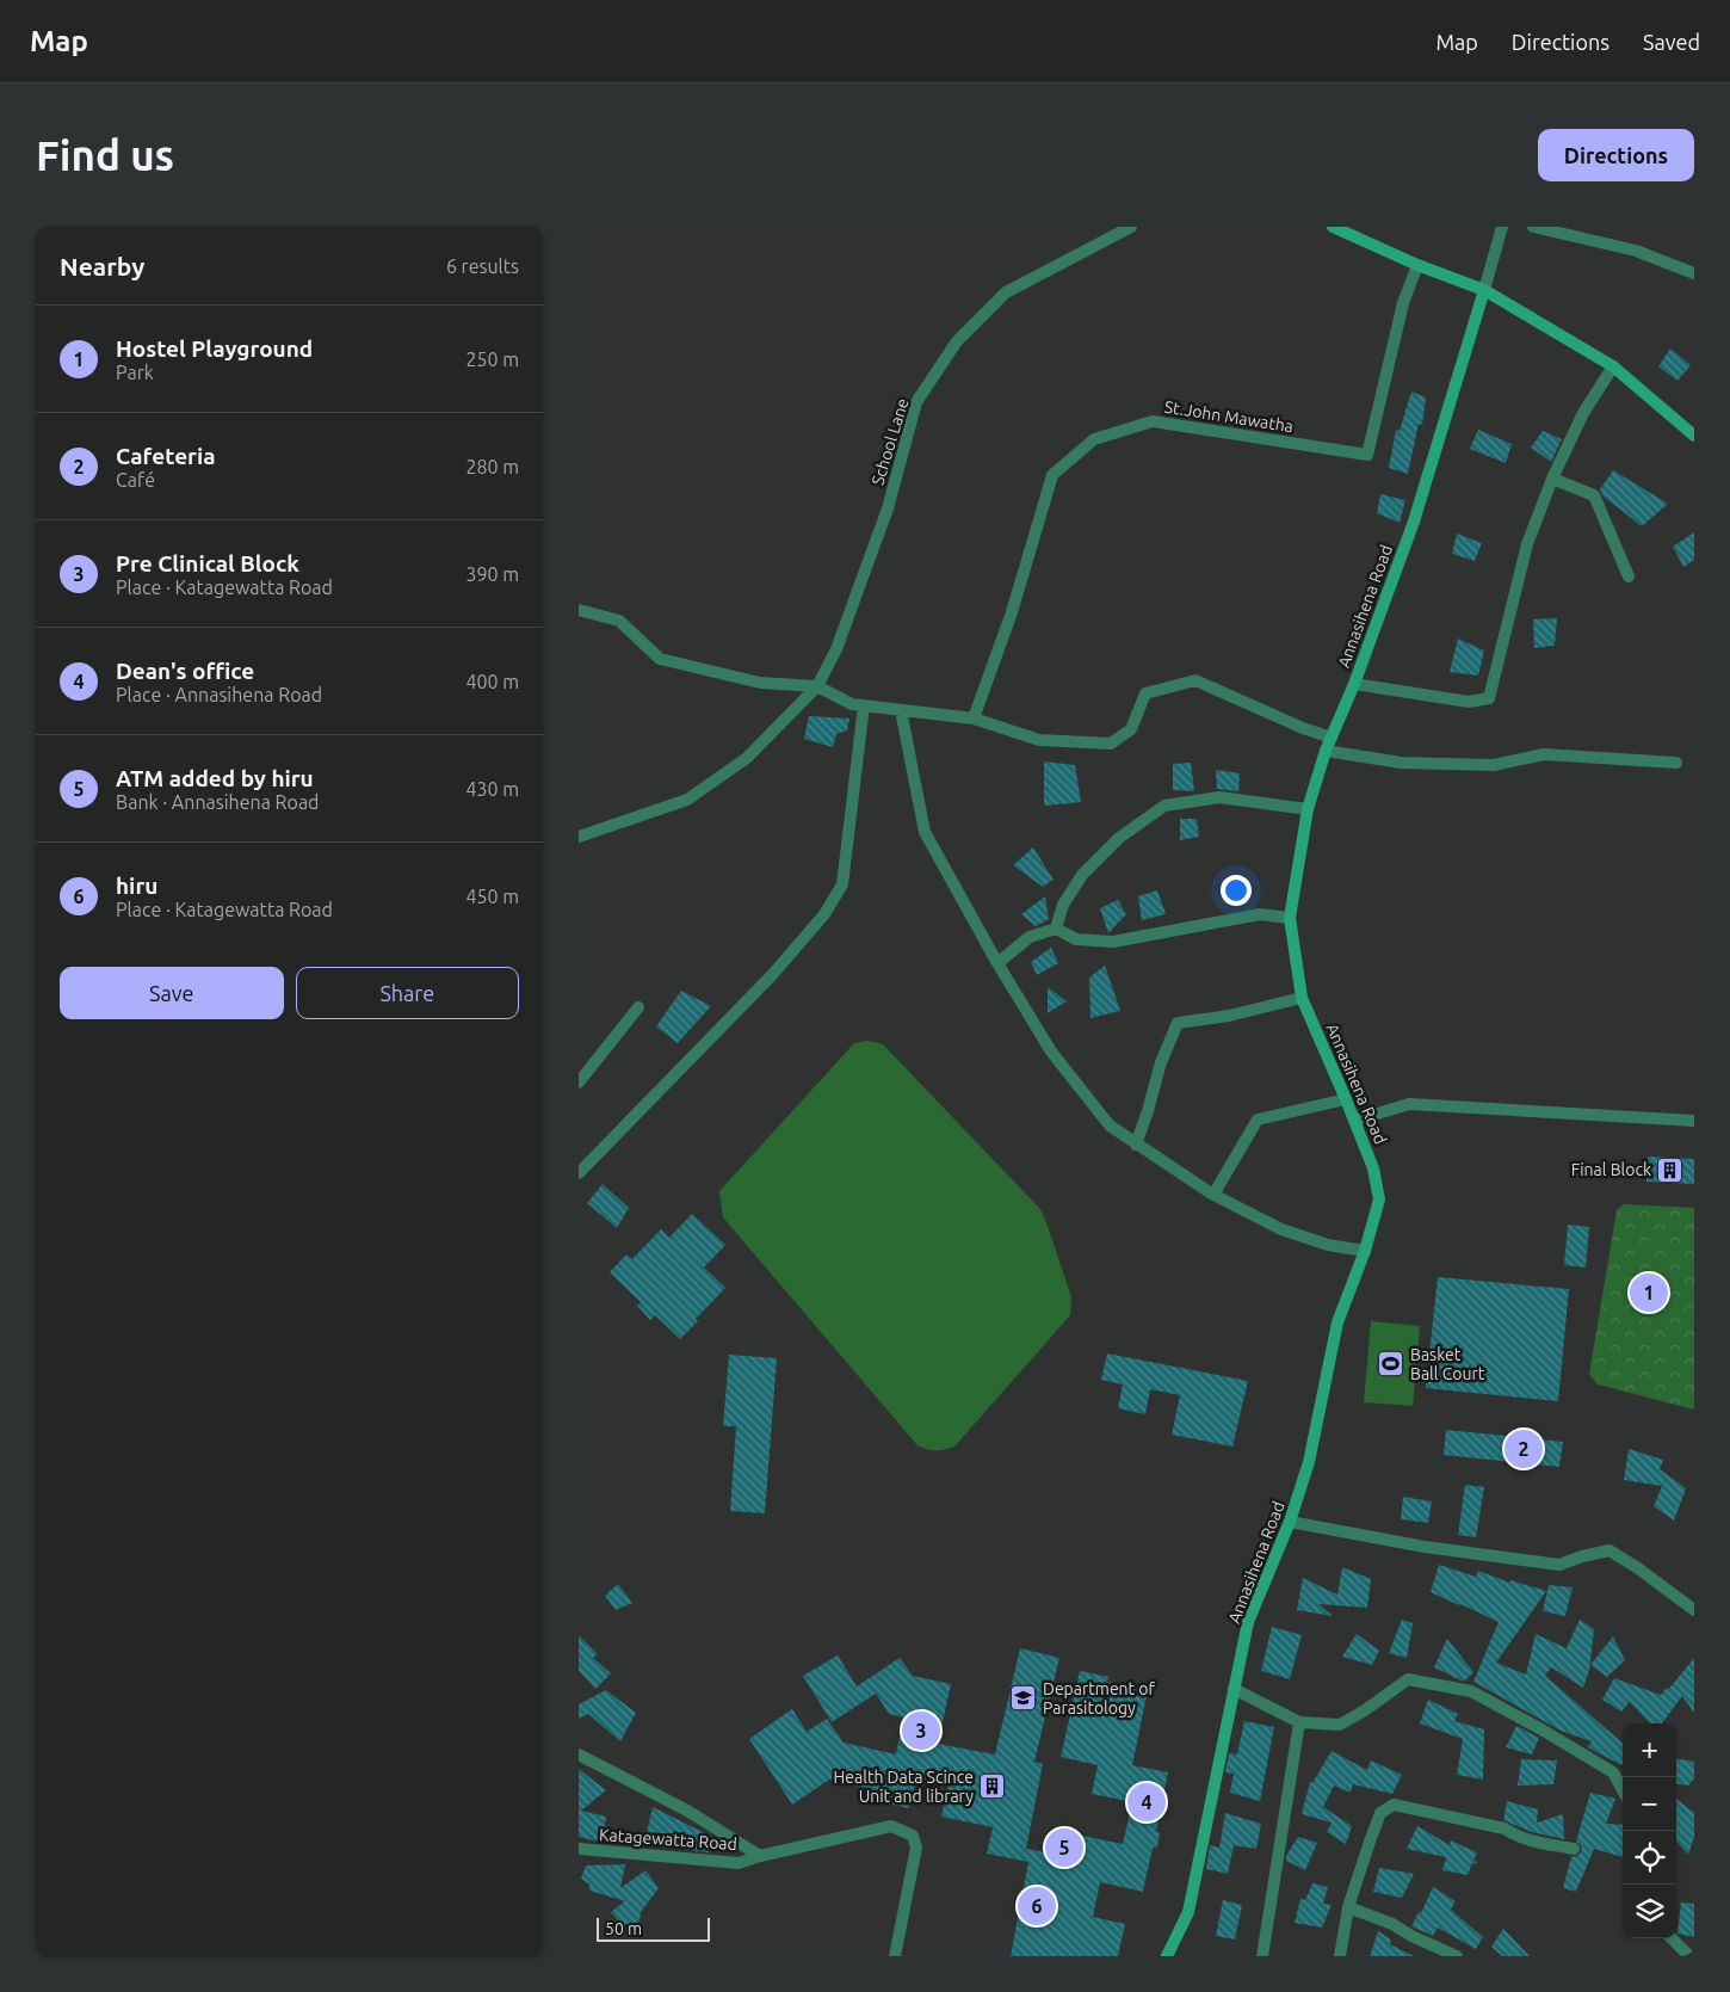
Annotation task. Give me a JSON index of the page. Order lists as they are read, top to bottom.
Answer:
{
  "streets": {
    "street": [
      "St.John Mawatha",
      "School Lane",
      "Annasihena Road",
      "Katagewatta Road"
    ]
  },
  "places": {
    "building": ["Final Block", "Health Data Scince Unit and library"],
    "sports": ["Basket Ball Court"],
    "school or university": ["Department of Parasitology"]
  },
  "scale_bar": "50 m",
  "page": {
    "header": "Map",
    "nav": ["Map", "Directions", "Saved"],
    "buttons": [
      "Directions",
      ["Save", "Share"]
    ],
    "title": "Find us",
    "heading": ["Nearby", "6 results"],
    "list": [
      {
        "mark": "1",
        "name": "Hostel Playground",
        "note": "Park",
        "value": "250 m"
      },
      {
        "mark": "2",
        "name": "Cafeteria",
        "note": "Café",
        "value": "280 m"
      },
      {
        "mark": "3",
        "name": "Pre Clinical Block",
        "note": "Place · Katagewatta Road",
        "value": "390 m"
      },
      {
        "mark": "4",
        "name": "Dean's office",
        "note": "Place · Annasihena Road",
        "value": "400 m"
      },
      {
        "mark": "5",
        "name": "ATM added by hiru",
        "note": "Bank · Annasihena Road",
        "value": "430 m"
      },
      {
        "mark": "6",
        "name": "hiru",
        "note": "Place · Katagewatta Road",
        "value": "450 m"
      }
    ],
    "pins": [
      "1",
      "2",
      "3",
      "4",
      "5",
      "6"
    ],
    "map_buttons": ["+", "−"],
    "scale": "50 m"
  }
}
